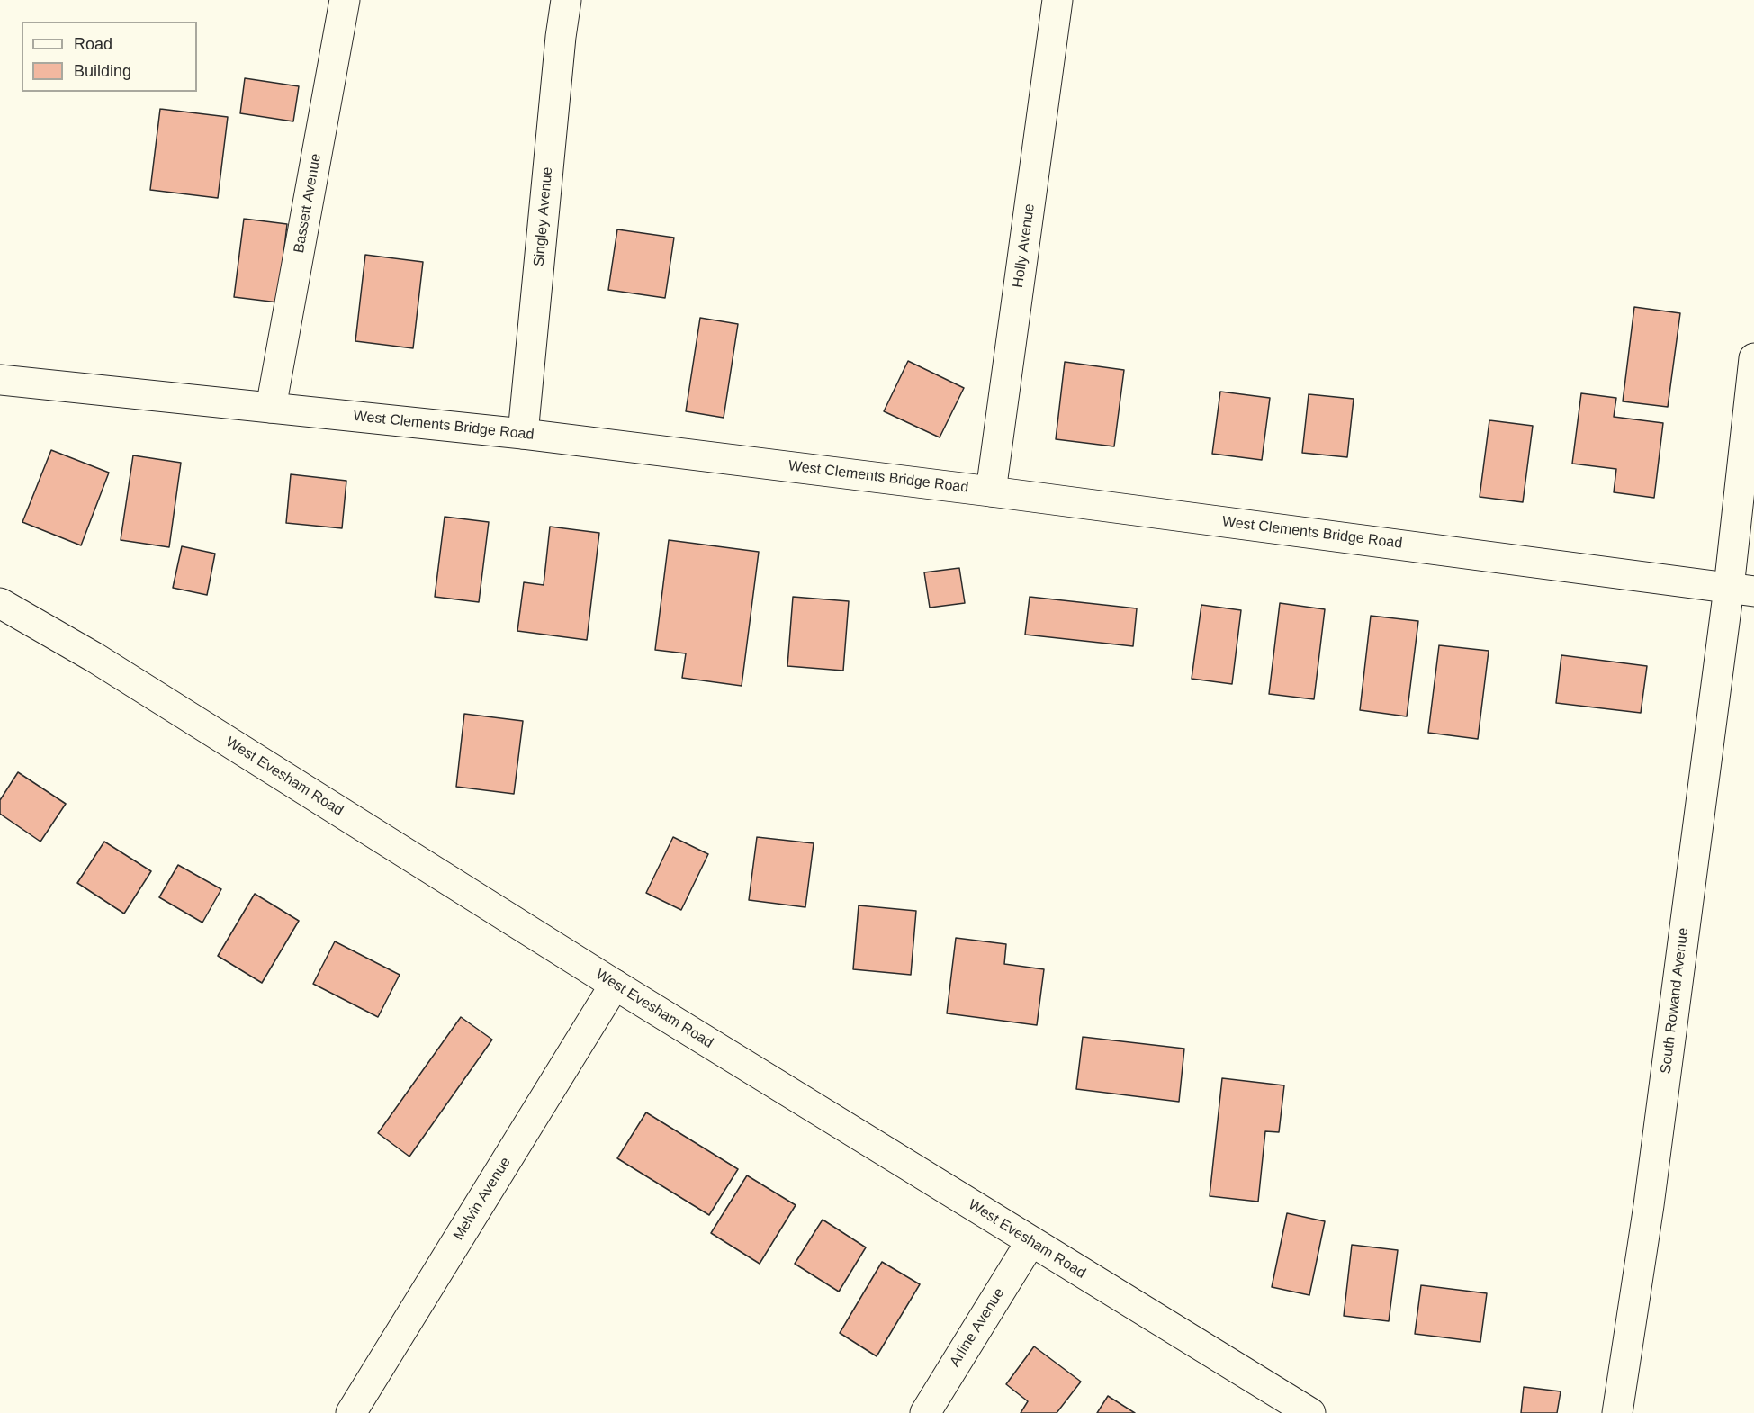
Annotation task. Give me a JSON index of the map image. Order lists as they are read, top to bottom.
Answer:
{
  "streets": {
    "main road": [
      "Bassett Avenue",
      "Singley Avenue",
      "Holly Avenue",
      "West Clements Bridge Road",
      "West Evesham Road",
      "South Rowand Avenue",
      "Melvin Avenue",
      "Arline Avenue"
    ]
  },
  "crossings": [
    ["Bassett Avenue", "West Clements Bridge Road"],
    ["Singley Avenue", "West Clements Bridge Road"],
    ["Holly Avenue", "West Clements Bridge Road"],
    ["West Clements Bridge Road", "South Rowand Avenue"],
    ["West Evesham Road", "Melvin Avenue"],
    ["West Evesham Road", "Arline Avenue"]
  ],
  "legend": ["Road", "Building"]
}
